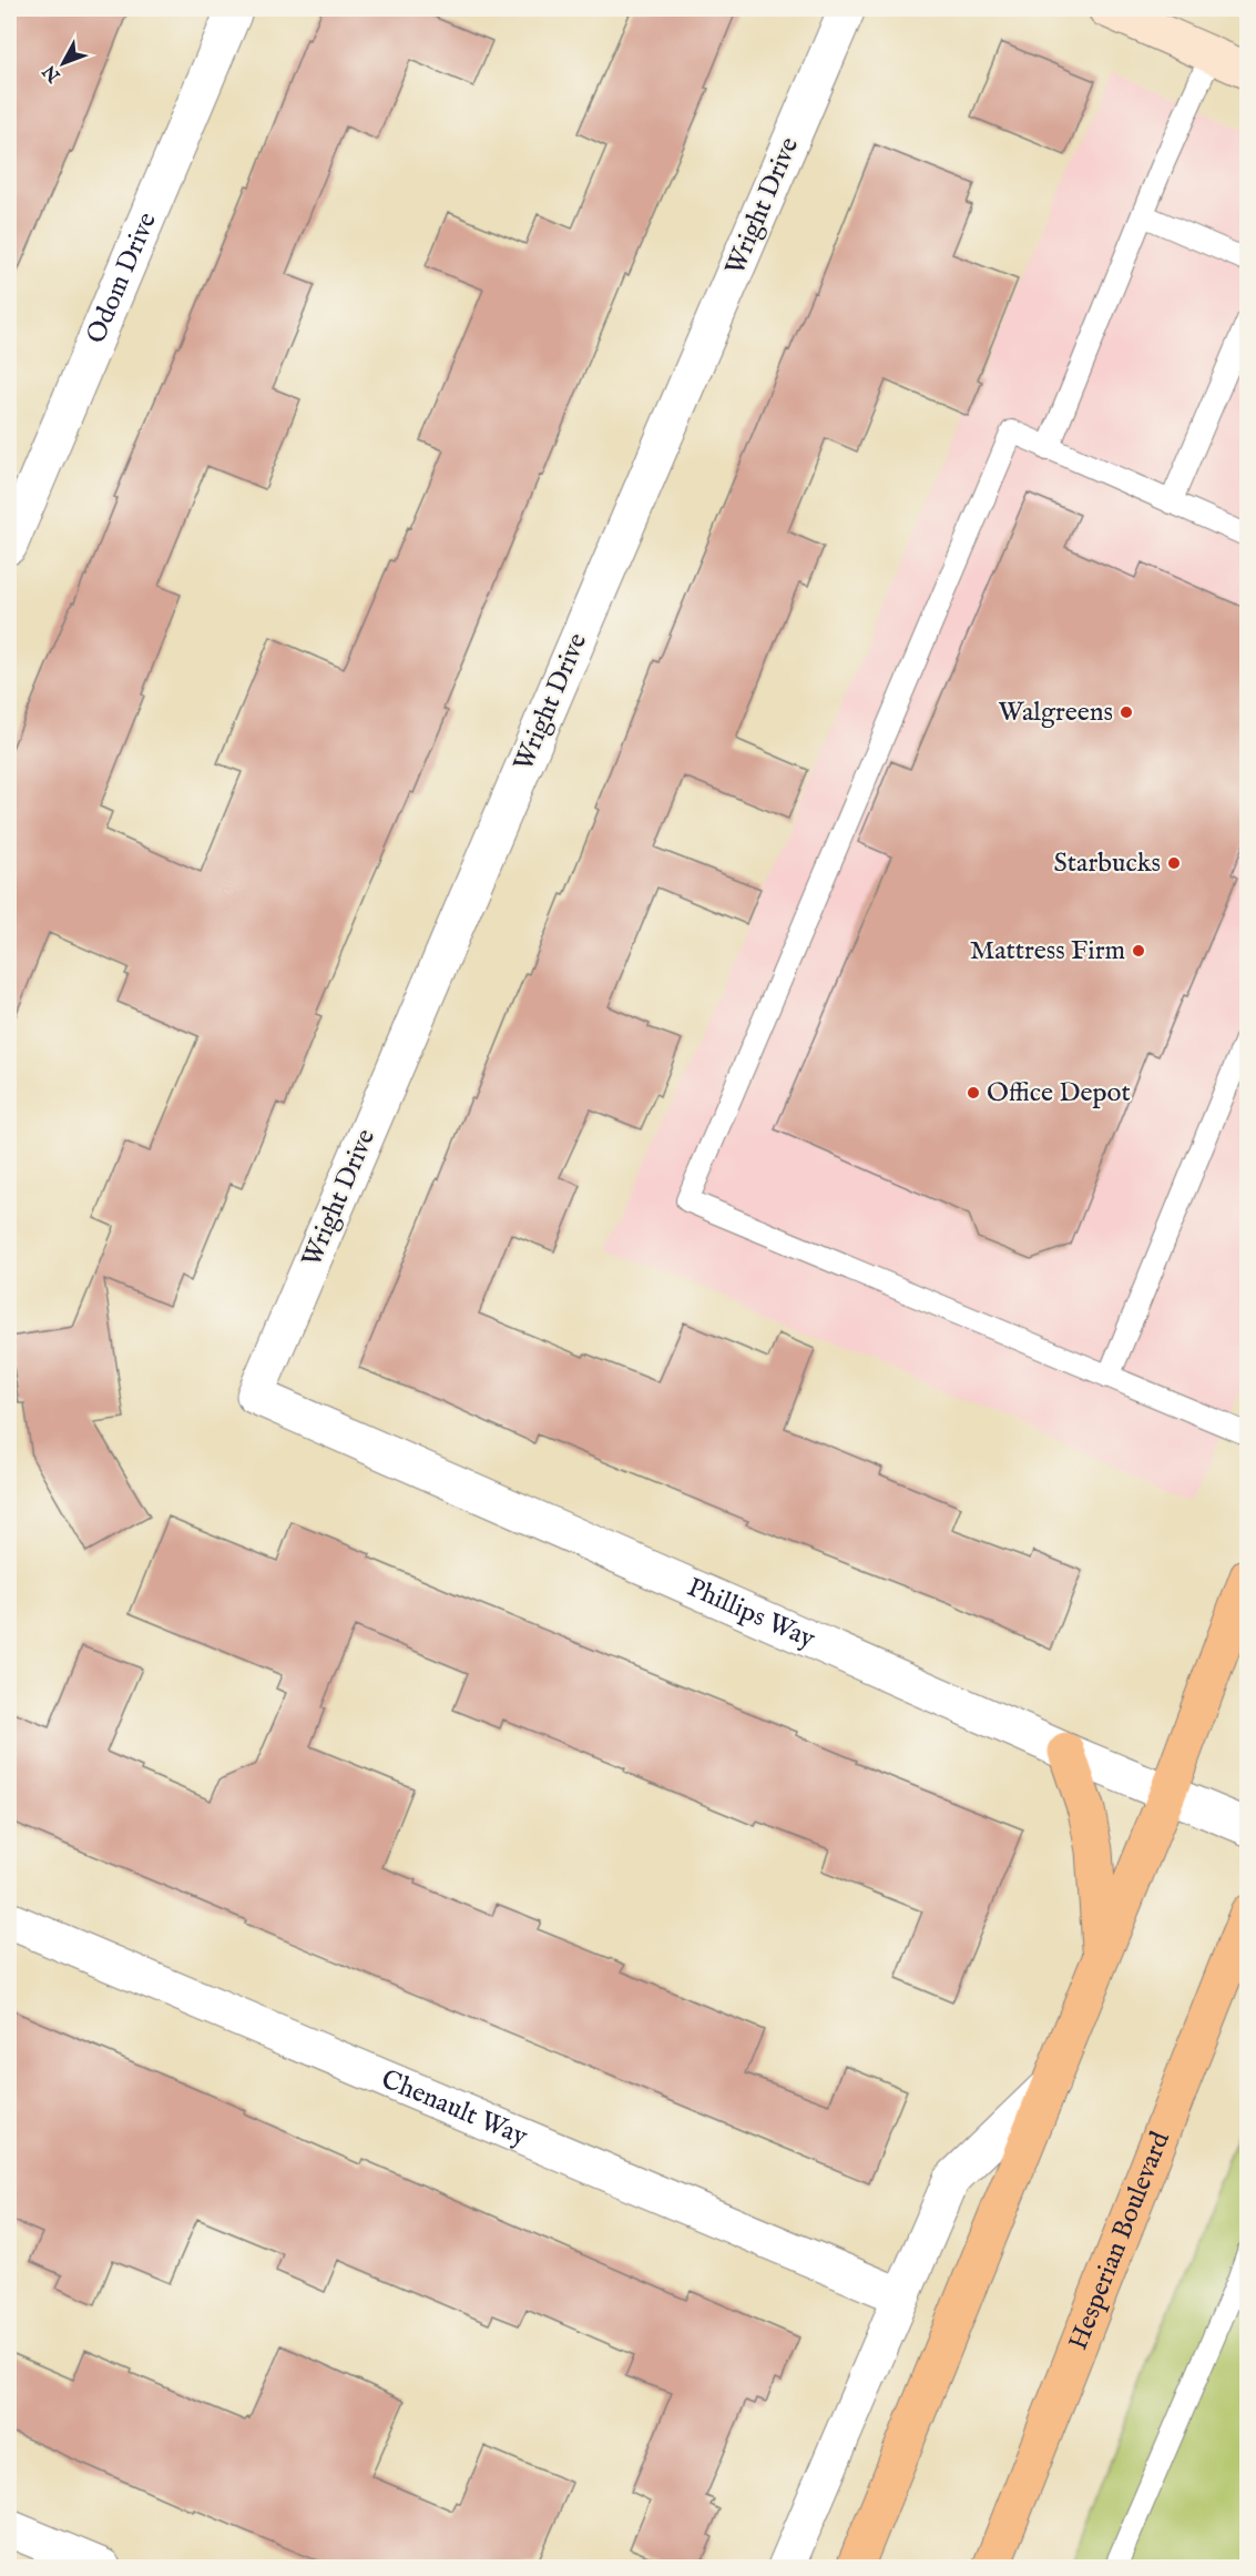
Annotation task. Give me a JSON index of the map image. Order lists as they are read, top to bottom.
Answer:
{
  "streets": {
    "main road": ["Hesperian Boulevard"],
    "street": [
      "Wright Drive",
      "Odom Drive",
      "Phillips Way",
      "Chenault Way"
    ]
  },
  "crossings": [
    ["Wright Drive", "Phillips Way"]
  ],
  "places": [
    "Walgreens",
    "Starbucks",
    "Mattress Firm",
    "Office Depot"
  ],
  "north": "bottom left"
}
